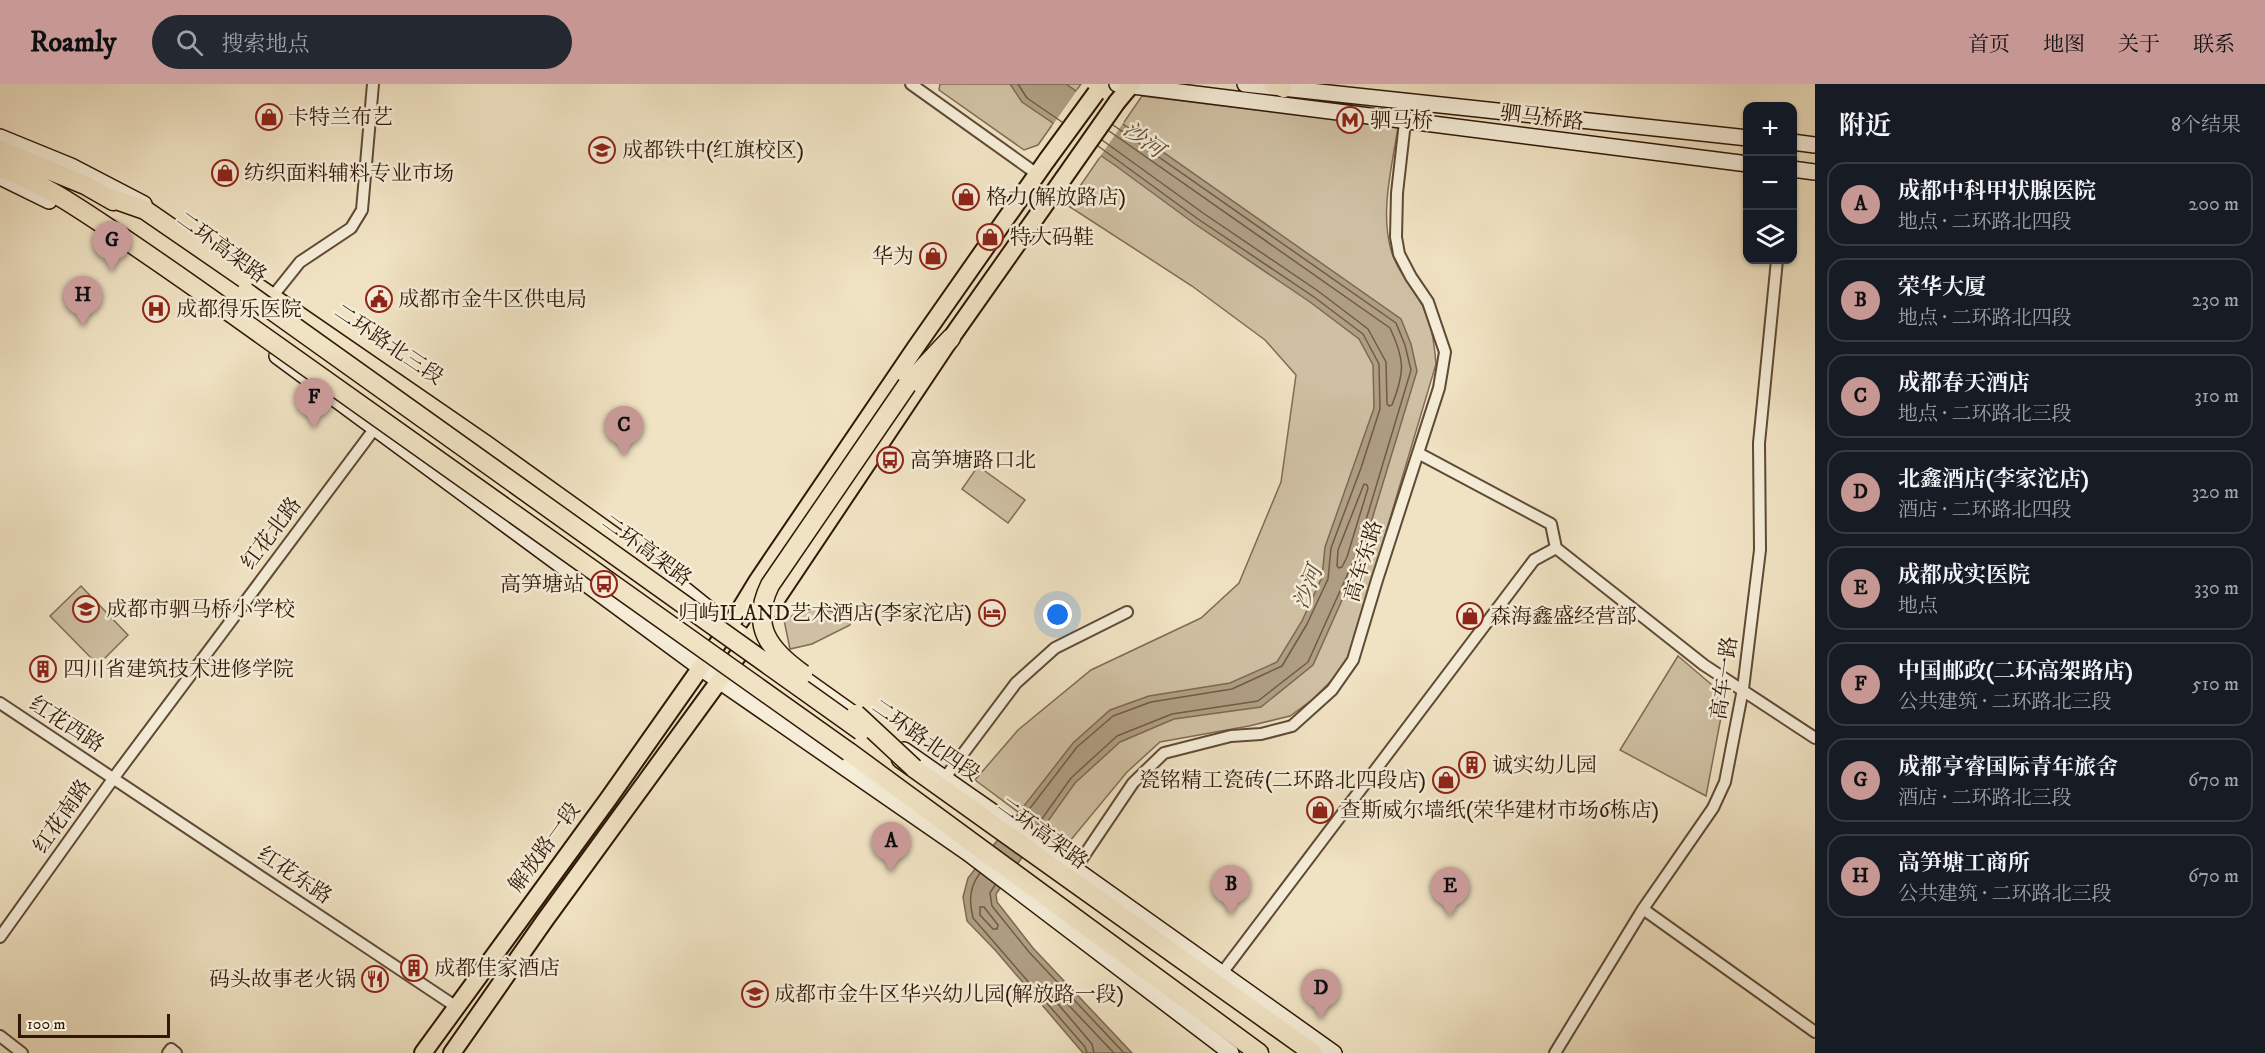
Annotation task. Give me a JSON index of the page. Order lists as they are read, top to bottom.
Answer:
{
  "streets": {
    "highway": ["二环高架路"],
    "main road": [
      "驷马桥路",
      "二环路北三段",
      "二环路北四段",
      "解放路一段"
    ],
    "street": [
      "红花北路",
      "高车东路",
      "高车一路",
      "红花西路",
      "红花南路",
      "红花东路"
    ]
  },
  "crossings": [
    ["驷马桥路", "高车东路"],
    ["驷马桥路", "解放路一段"],
    ["二环路北三段", "二环路北四段"],
    ["二环路北三段", "解放路一段"],
    ["红花北路", "红花西路"],
    ["红花北路", "红花南路"],
    ["红花北路", "红花东路"],
    ["高车东路", "二环路北四段"],
    ["红花西路", "红花南路"],
    ["红花西路", "红花东路"],
    ["二环路北四段", "解放路一段"],
    ["红花南路", "红花东路"],
    ["解放路一段", "红花东路"]
  ],
  "water": ["沙河"],
  "places": {
    "shop": [
      "卡特兰布艺",
      "纺织面料辅料专业市场",
      "格力(解放路店)",
      "特大码鞋",
      "华为",
      "森海鑫盛经营部",
      "瓷铭精工瓷砖(二环路北四段店)",
      "查斯威尔墙纸(荣华建材市场6栋店)"
    ],
    "metro station": ["驷马桥"],
    "school or university": ["成都铁中(红旗校区)", "成都市驷马桥小学校", "成都市金牛区华兴幼儿园(解放路一段)"],
    "public building": ["成都市金牛区供电局"],
    "hospital": ["成都得乐医院"],
    "bus stop": ["高笋塘路口北", "高笋塘站"],
    "hotel": ["归屿ILAND艺术酒店(李家沱店)"],
    "building": ["四川省建筑技术进修学院", "诚实幼儿园", "成都佳家酒店"],
    "restaurant": ["码头故事老火锅"]
  },
  "scale_bar": "100 m",
  "page": {
    "header": "Roamly",
    "search": "搜索地点",
    "nav": [
      "首页",
      "地图",
      "关于",
      "联系"
    ],
    "heading": ["附近", "8个结果"],
    "map_buttons": ["+", "−"],
    "list": [
      {
        "mark": "A",
        "name": "成都中科甲状腺医院",
        "note": "地点 · 二环路北四段",
        "value": "200 m"
      },
      {
        "mark": "B",
        "name": "荣华大厦",
        "note": "地点 · 二环路北四段",
        "value": "230 m"
      },
      {
        "mark": "C",
        "name": "成都春天酒店",
        "note": "地点 · 二环路北三段",
        "value": "310 m"
      },
      {
        "mark": "D",
        "name": "北鑫酒店(李家沱店)",
        "note": "酒店 · 二环路北四段",
        "value": "320 m"
      },
      {
        "mark": "E",
        "name": "成都成实医院",
        "note": "地点",
        "value": "330 m"
      },
      {
        "mark": "F",
        "name": "中国邮政(二环高架路店)",
        "note": "公共建筑 · 二环路北三段",
        "value": "510 m"
      },
      {
        "mark": "G",
        "name": "成都亨睿国际青年旅舍",
        "note": "酒店 · 二环路北三段",
        "value": "670 m"
      },
      {
        "mark": "H",
        "name": "高笋塘工商所",
        "note": "公共建筑 · 二环路北三段",
        "value": "670 m"
      }
    ],
    "pins": [
      "G",
      "H",
      "F",
      "C",
      "A",
      "B",
      "E",
      "D"
    ],
    "scale": "100 m"
  }
}
